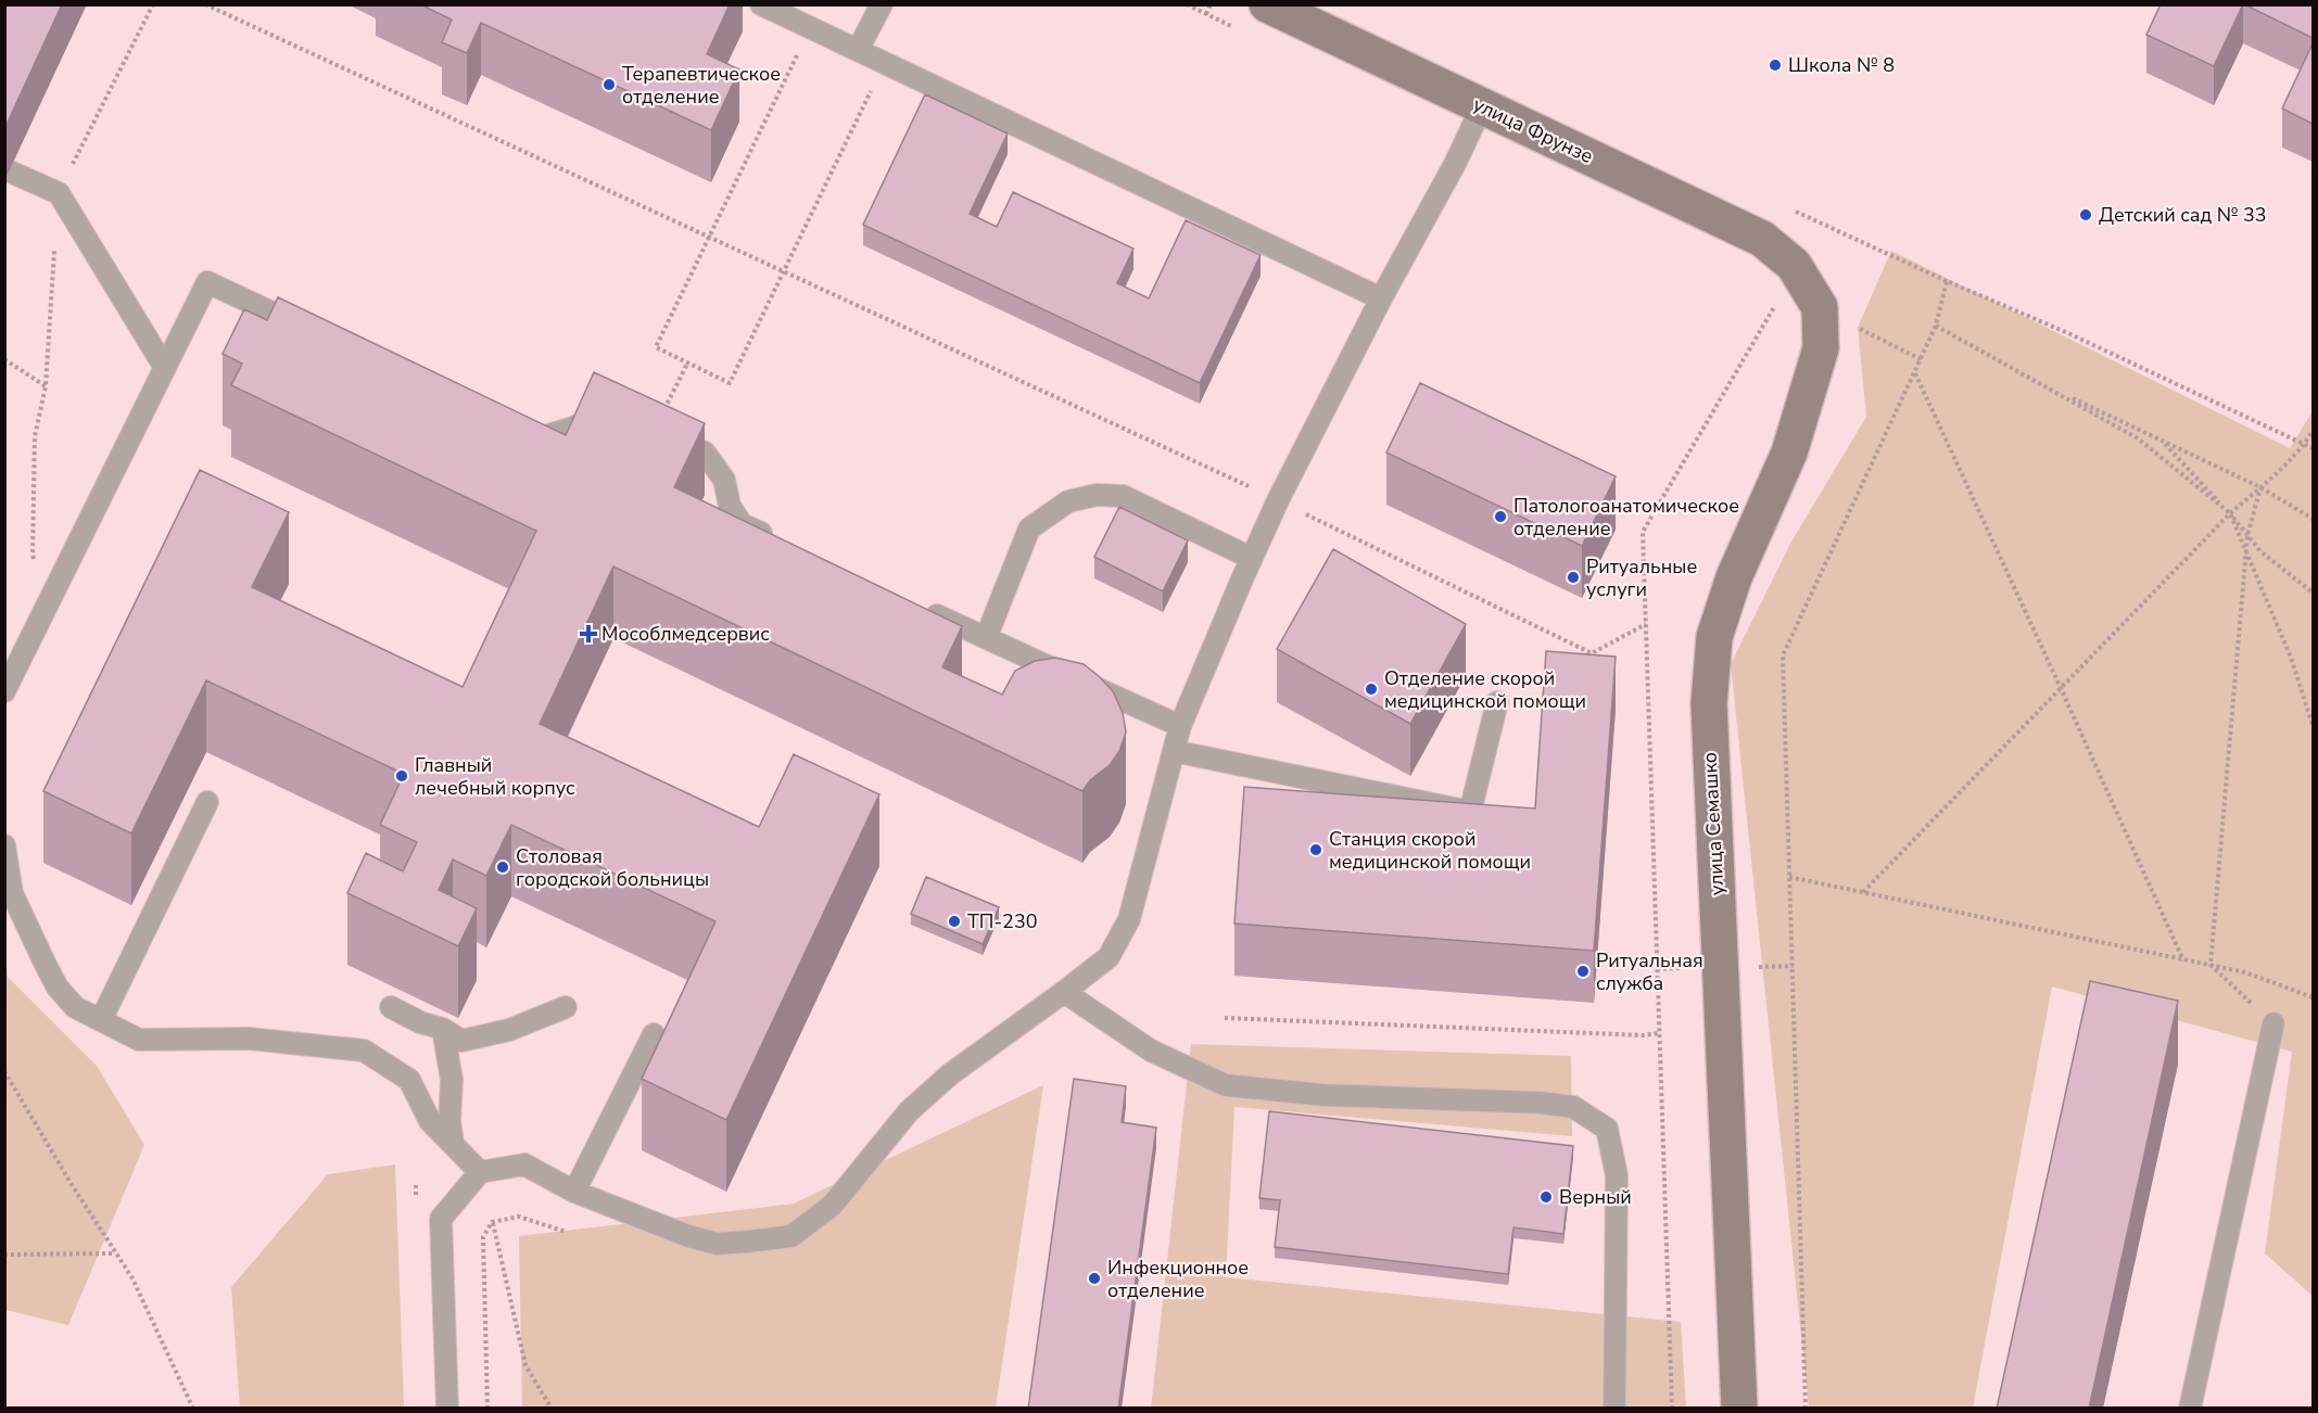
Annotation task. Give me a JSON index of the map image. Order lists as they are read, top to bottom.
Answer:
{
  "streets": {
    "street": ["улица Фрунзе", "улица Семашко"]
  },
  "crossings": [
    ["улица Фрунзе", "улица Семашко"]
  ],
  "places": {
    "other": [
      "Школа № 8",
      "Терапевтическое отделение",
      "Детский сад № 33",
      "Патологоанатомическое отделение",
      "Ритуальные услуги",
      "Отделение скорой медицинской помощи",
      "Главный лечебный корпус",
      "Станция скорой медицинской помощи",
      "Столовая городской больницы",
      "ТП-230",
      "Ритуальная служба",
      "Верный",
      "Инфекционное отделение"
    ],
    "health": ["Мособлмедсервис"]
  }
}
